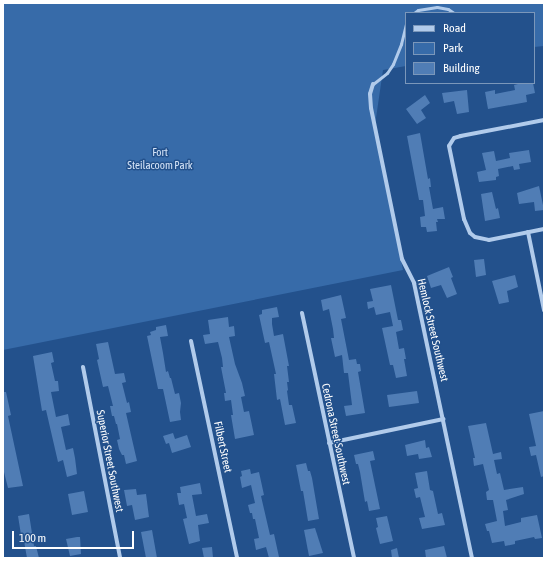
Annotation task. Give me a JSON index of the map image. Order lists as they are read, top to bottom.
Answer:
{
  "streets": {
    "street": [
      "Hemlock Street Southwest",
      "Cedrona Street Southwest",
      "Filbert Street",
      "Superior Street Southwest"
    ]
  },
  "parks": ["Fort Steilacoom Park"],
  "legend": ["Road", "Park", "Building"],
  "scale_bar": "100 m"
}
